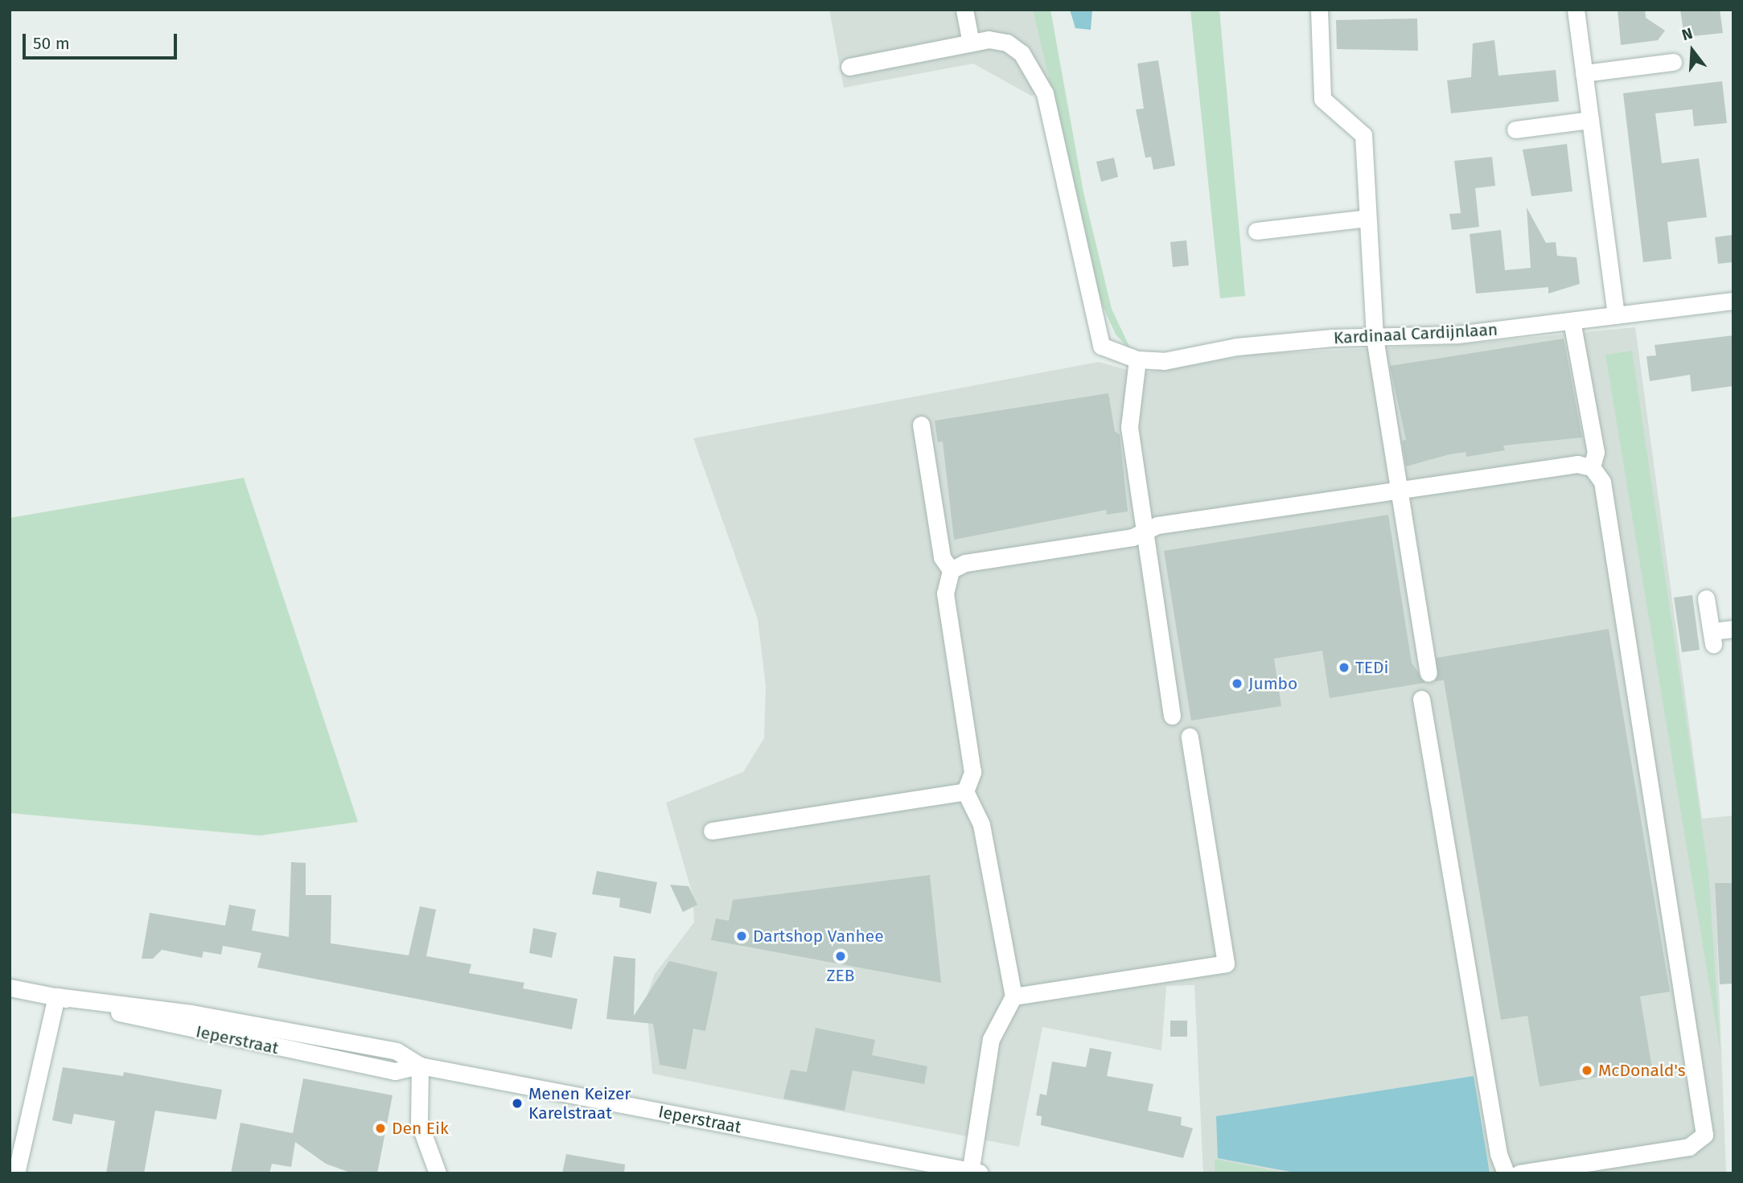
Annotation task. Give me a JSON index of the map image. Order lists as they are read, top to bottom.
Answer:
{
  "streets": {
    "street": ["Kardinaal Cardijnlaan", "Ieperstraat"]
  },
  "places": [
    "TEDi",
    "Jumbo",
    "Dartshop Vanhee",
    "ZEB",
    "McDonald's",
    "Menen Keizer Karelstraat",
    "Den Eik"
  ],
  "scale_bar": "50 m",
  "north": "top"
}
